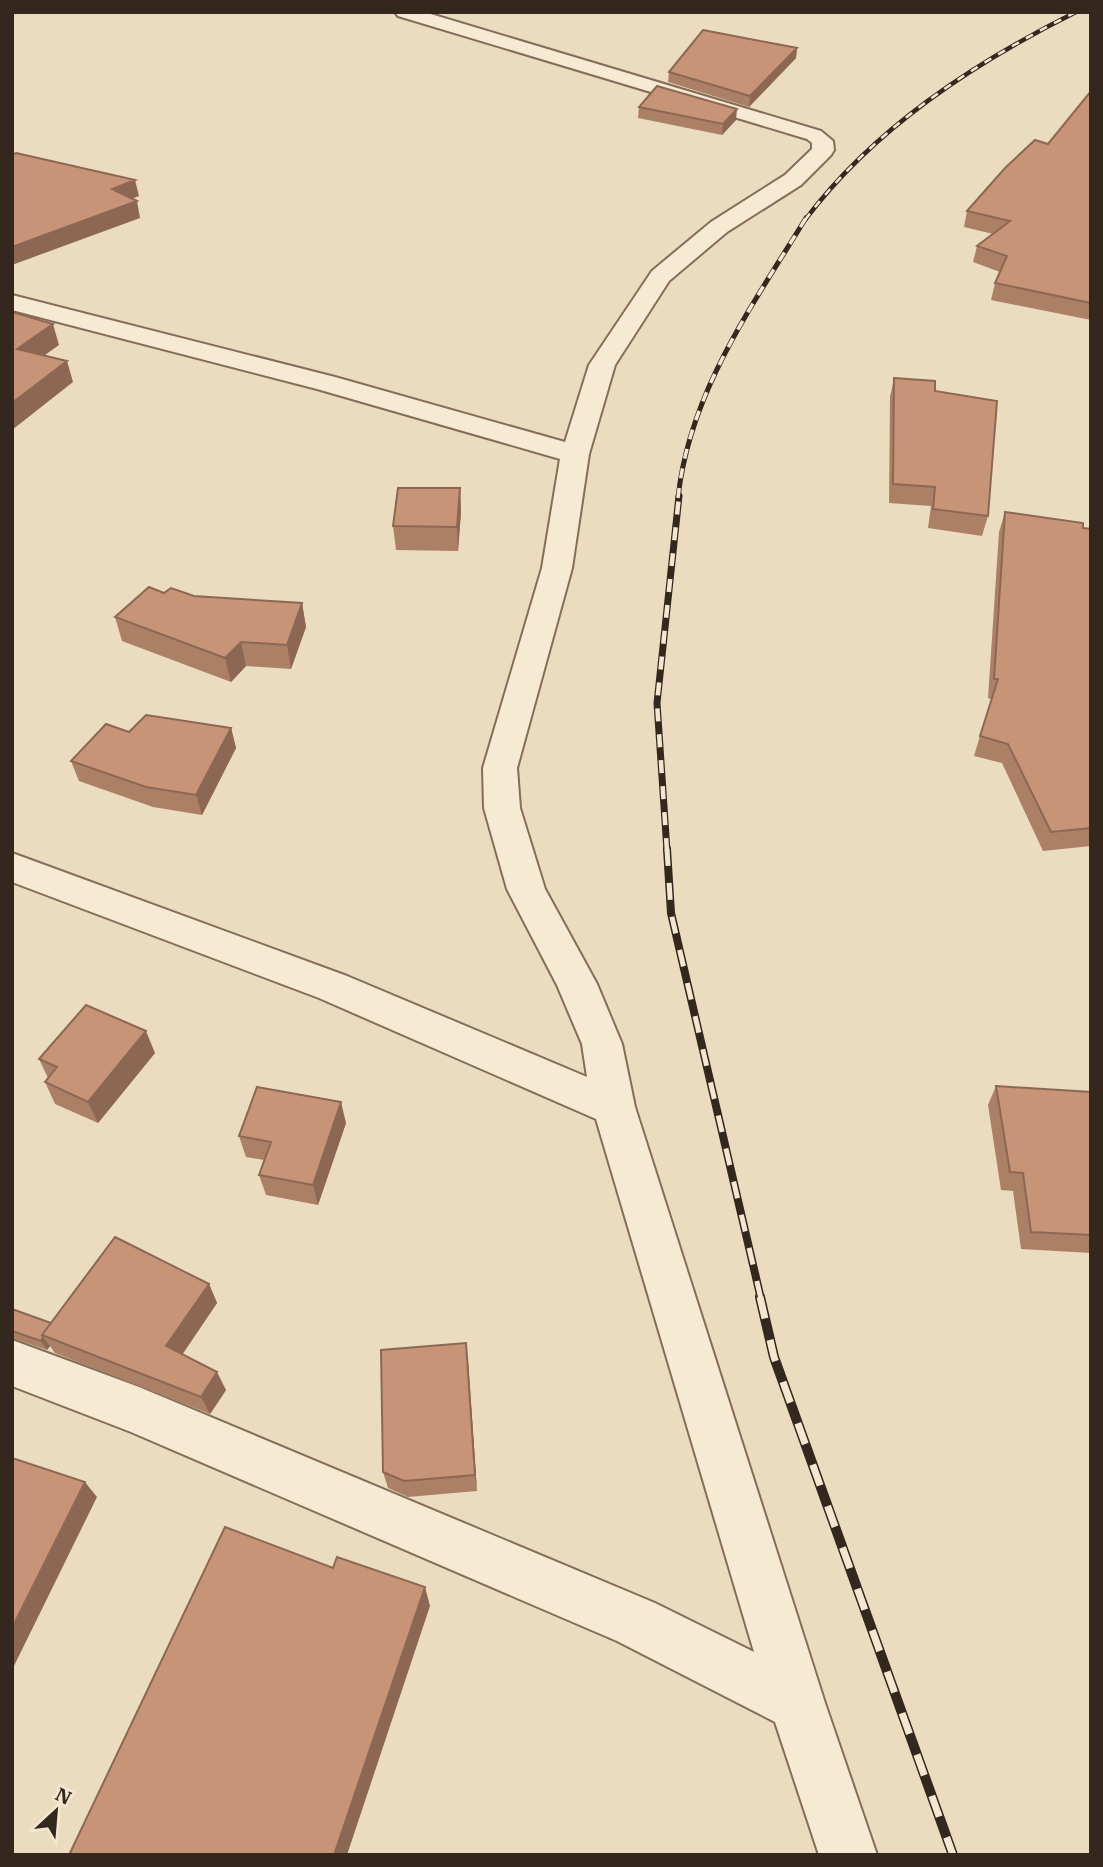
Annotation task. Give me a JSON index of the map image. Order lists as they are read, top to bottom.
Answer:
{
  "north": "top right"
}
